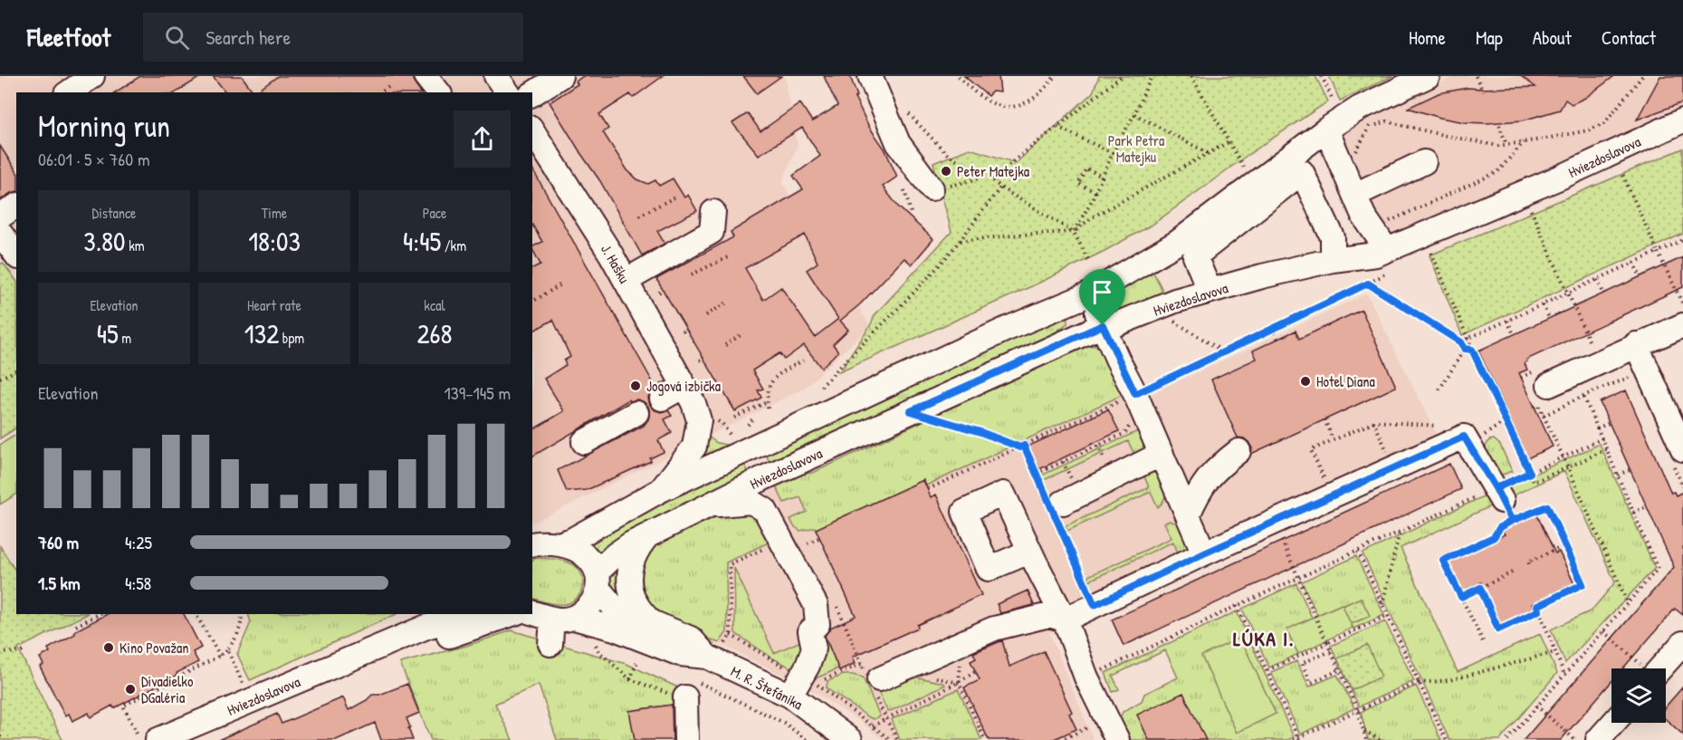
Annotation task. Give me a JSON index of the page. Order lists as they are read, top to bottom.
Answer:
{
  "streets": {
    "street": ["Hviezdoslavova", "J. Hašku", "M. R. Štefánika"]
  },
  "crossings": [
    ["Hviezdoslavova", "M. R. Štefánika"]
  ],
  "districts": ["LÚKA I."],
  "parks": ["Park Petra Matejku"],
  "places": [
    "Peter Matejka",
    "Hotel Diana",
    "Jogová izbička",
    "Kino Považan",
    "Divadielko DGaléria"
  ],
  "page": {
    "header": "Fleetfoot",
    "search": "Search here",
    "nav": [
      "Home",
      "Map",
      "About",
      "Contact"
    ],
    "heading": ["Morning run", "06:01 · 5 × 760 m"],
    "stats": [
      ["Distance", "3.80 km"],
      ["Time", "18:03"],
      ["Pace", "4:45 /km"],
      ["Elevation", "45 m"],
      ["Heart rate", "132 bpm"],
      ["kcal", "268"]
    ],
    "chart": ["Elevation", "139–145 m"],
    "list": [
      {
        "name": "760 m",
        "note": "4:25"
      },
      {
        "name": "1.5 km",
        "note": "4:58"
      }
    ]
  }
}
